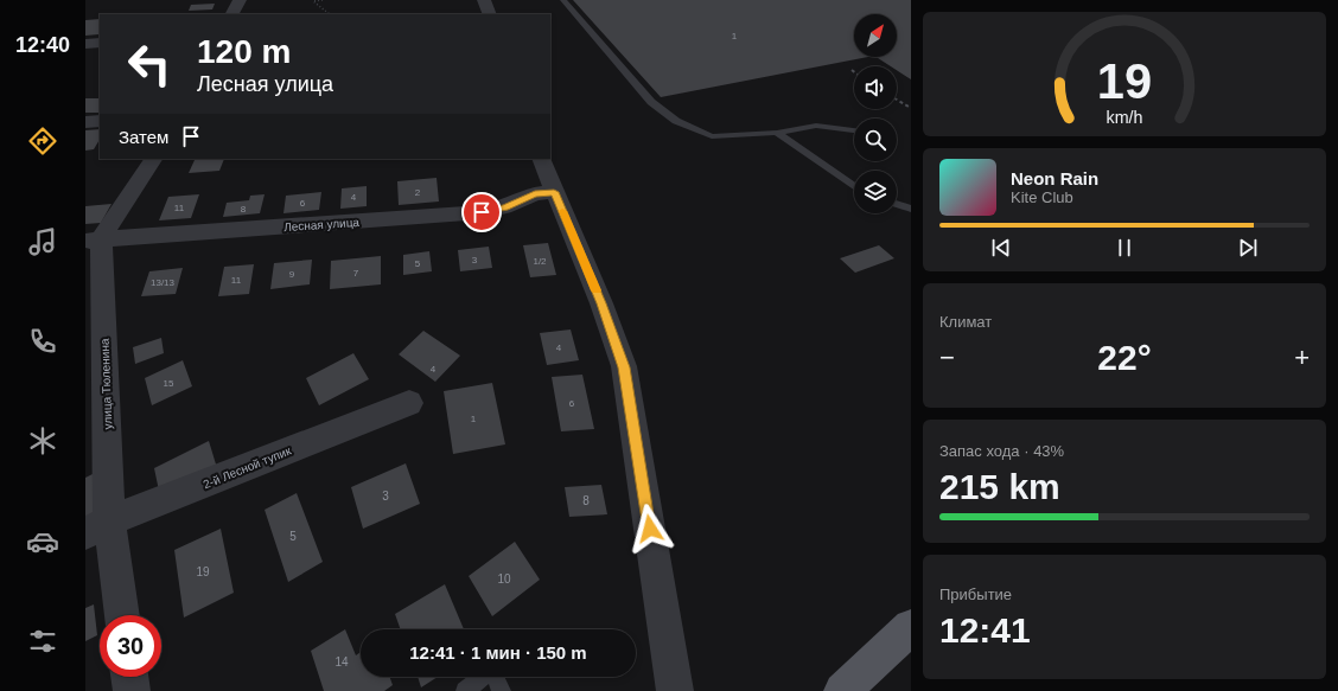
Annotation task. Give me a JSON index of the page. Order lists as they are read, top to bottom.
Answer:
{
  "streets": {
    "street": ["Лесная улица", "улица Тюленина", "2-й Лесной тупик"]
  },
  "crossings": [
    ["Лесная улица", "улица Тюленина"],
    ["улица Тюленина", "2-й Лесной тупик"]
  ],
  "house_numbers": [
    "1",
    "2",
    "4",
    "6",
    "11",
    "8",
    "3",
    "1/2",
    "5",
    "7",
    "9",
    "11",
    "13/13",
    "4",
    "4",
    "15",
    "6",
    "1",
    "3",
    "8",
    "5",
    "19",
    "10",
    "14"
  ],
  "north": "top right",
  "page": {
    "tabs": "12:40",
    "turn": ["120 m", "Лесная улица"],
    "then": "Затем",
    "song": ["Neon Rain", "Kite Club"],
    "tile": [
      "Климат",
      ["Запас хода · 43%", "215 km"],
      ["Прибытие", "12:41"]
    ],
    "heat": ["−", "22°", "+"],
    "limit": "30",
    "trip": "12:41 · 1 мин · 150 m",
    "gauge": ["19", "km/h"]
  }
}
